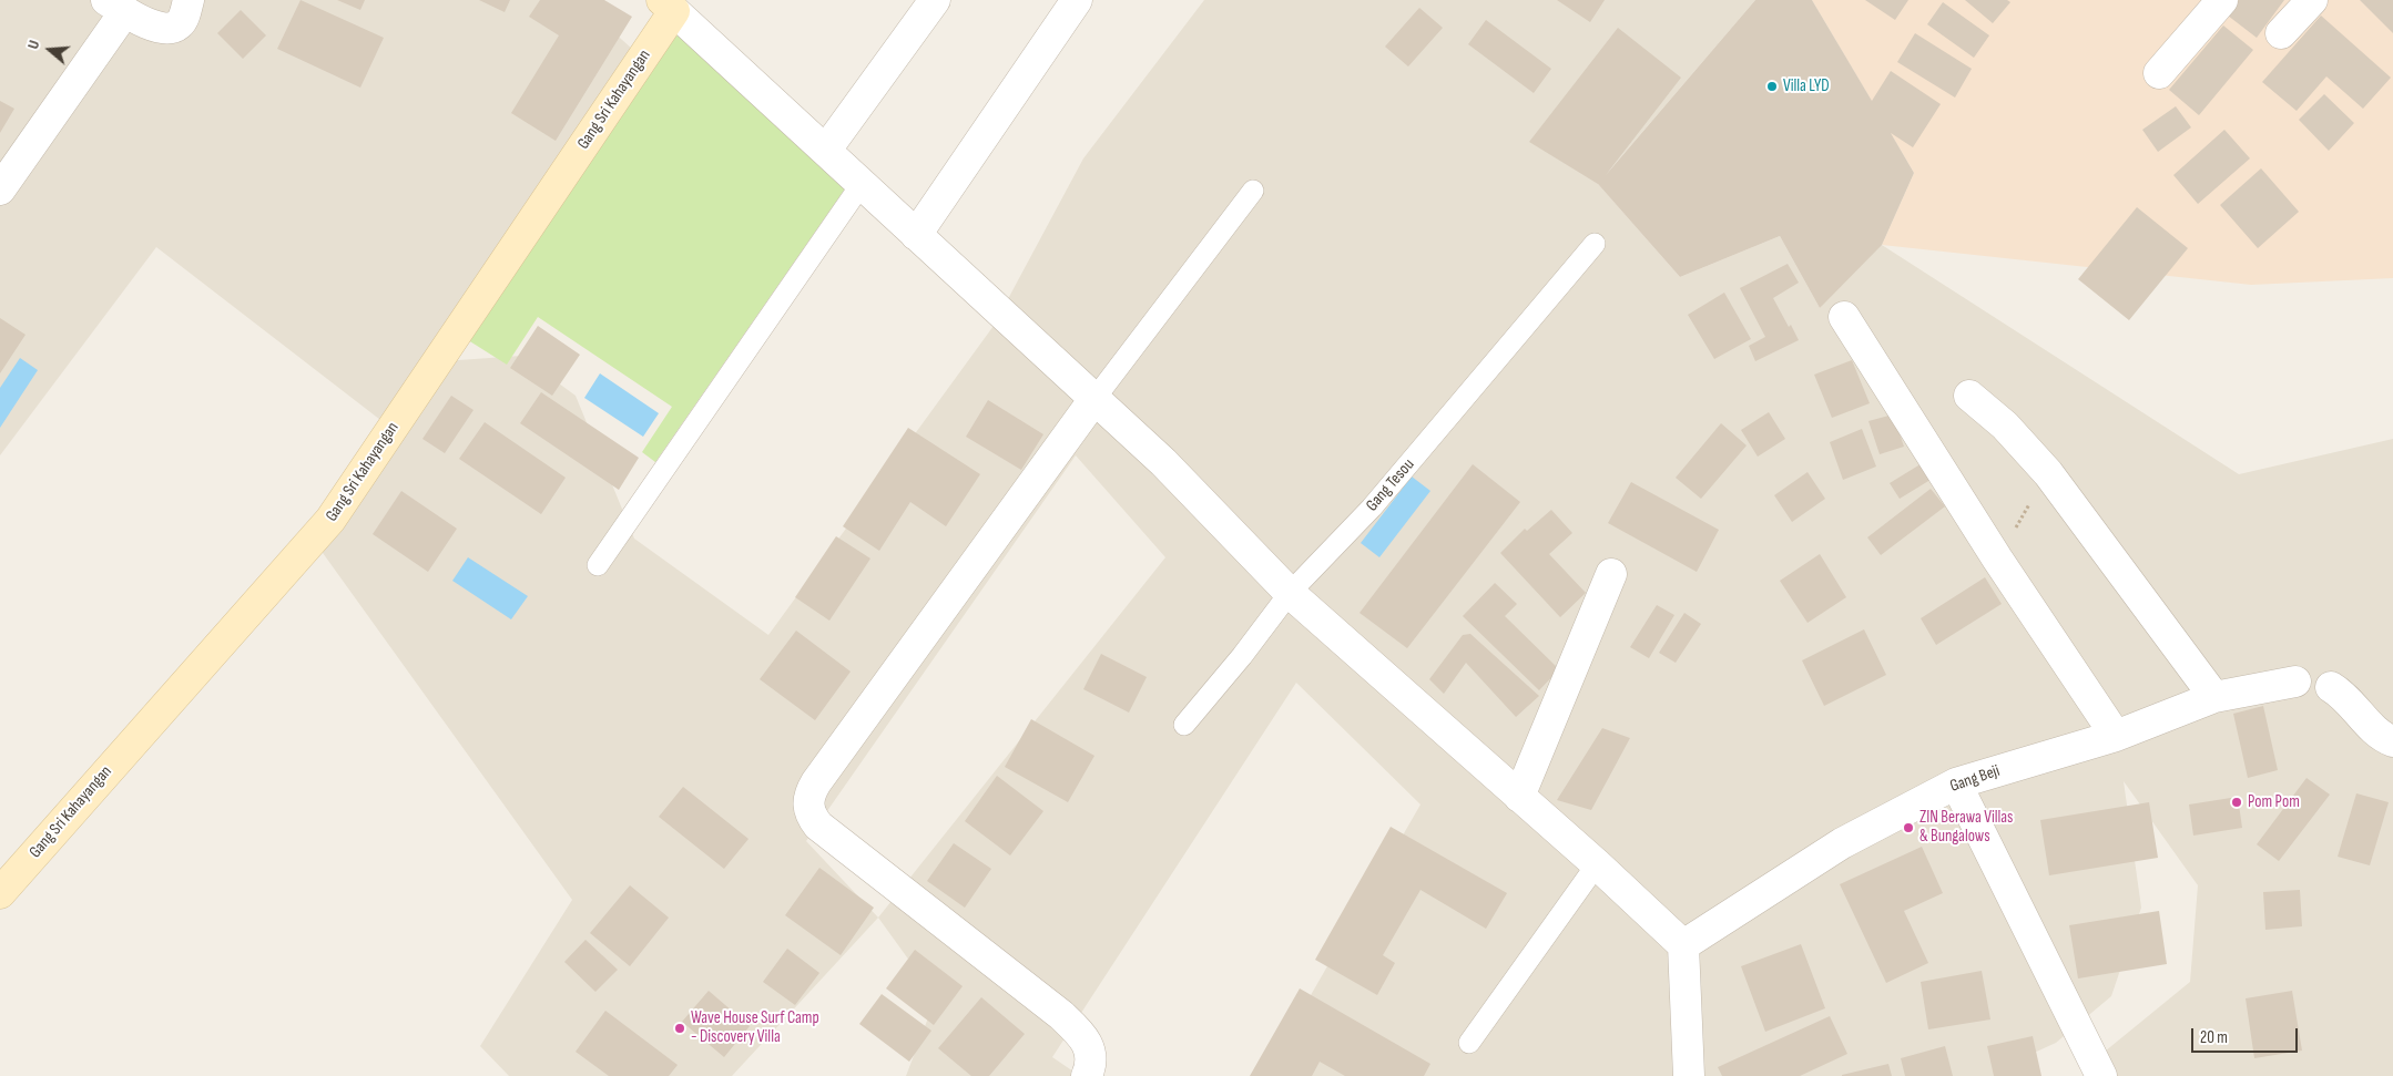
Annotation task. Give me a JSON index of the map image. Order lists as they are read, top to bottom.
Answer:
{
  "streets": {
    "street": ["Gang Sri Kahayangan", "Gang Beji"],
    "lane": ["Gang Tesou"]
  },
  "places": [
    "Villa LYD",
    "Pom Pom",
    "ZIN Berawa Villas & Bungalows",
    "Wave House Surf Camp - Discovery Villa"
  ],
  "scale_bar": "20 m",
  "north": "left"
}
